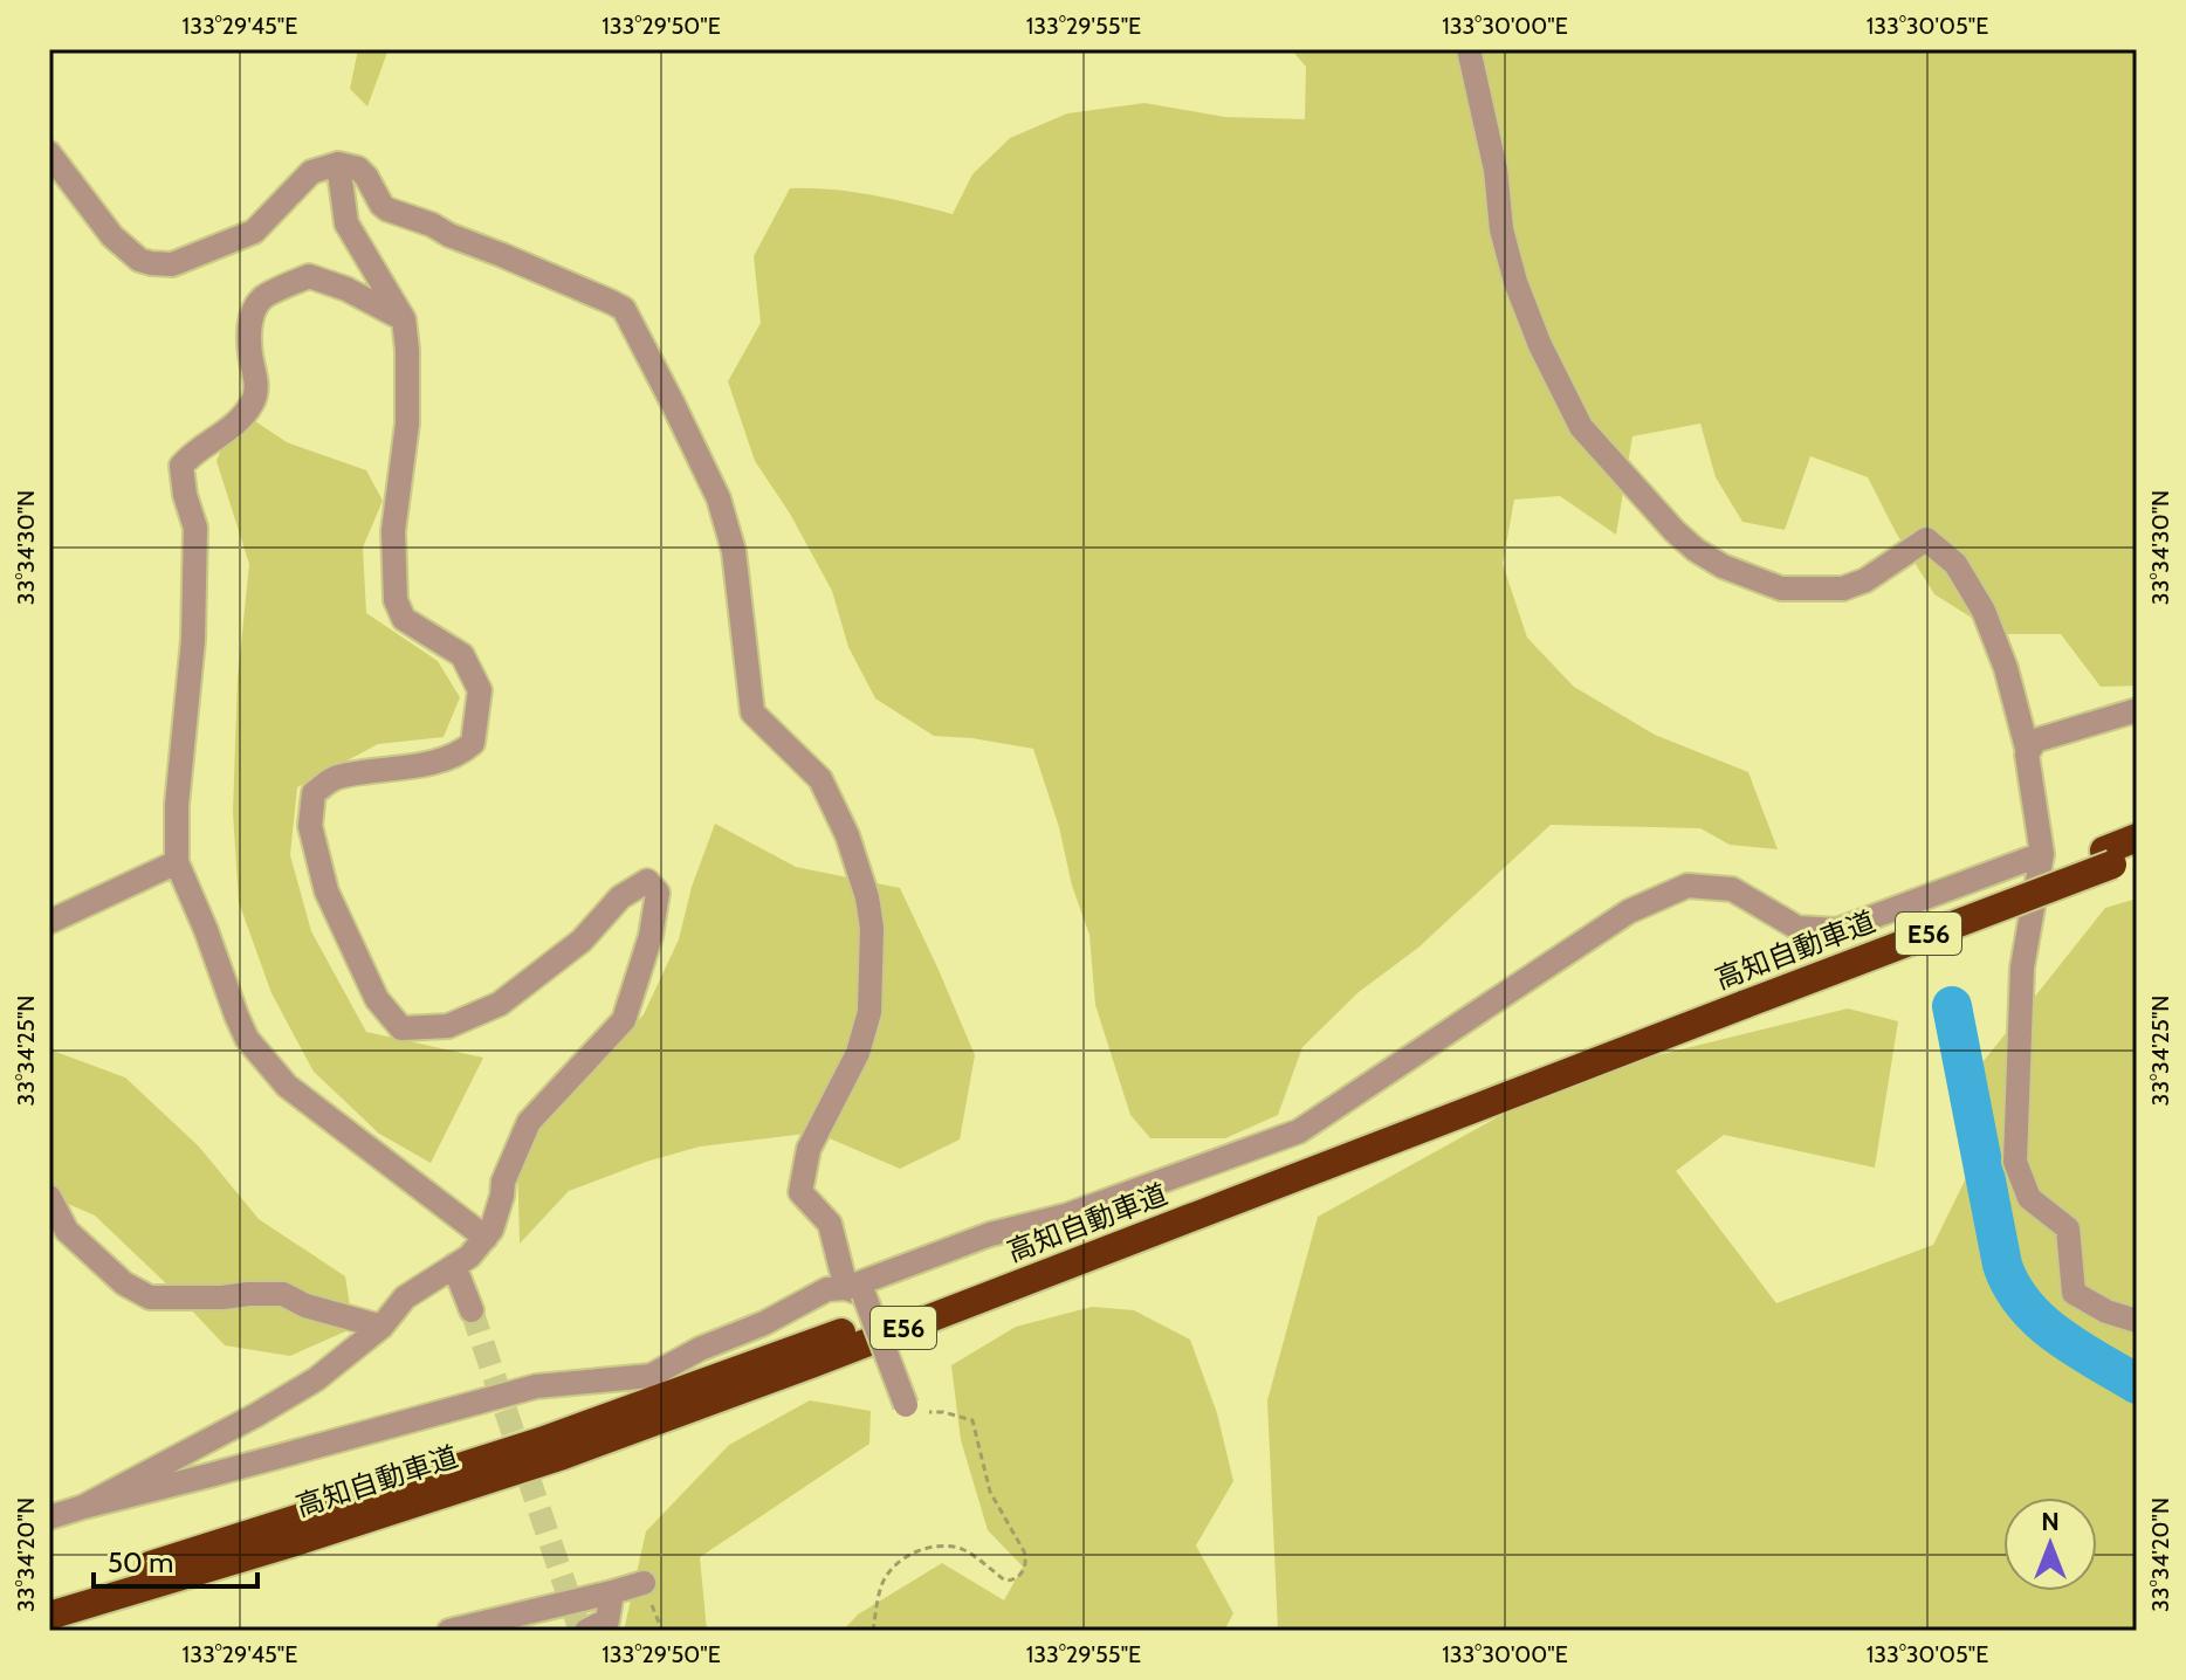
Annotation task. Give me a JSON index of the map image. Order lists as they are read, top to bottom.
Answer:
{
  "streets": {
    "highway": ["E56", "高知自動車道"]
  },
  "scale_bar": "50 m",
  "north": "top",
  "coordinates": [
    "133°29'45\"E",
    "133°29'50\"E",
    "133°29'55\"E",
    "133°30'00\"E",
    "133°30'05\"E",
    "33°34'30\"N",
    "33°34'25\"N",
    "33°34'20\"N"
  ]
}
